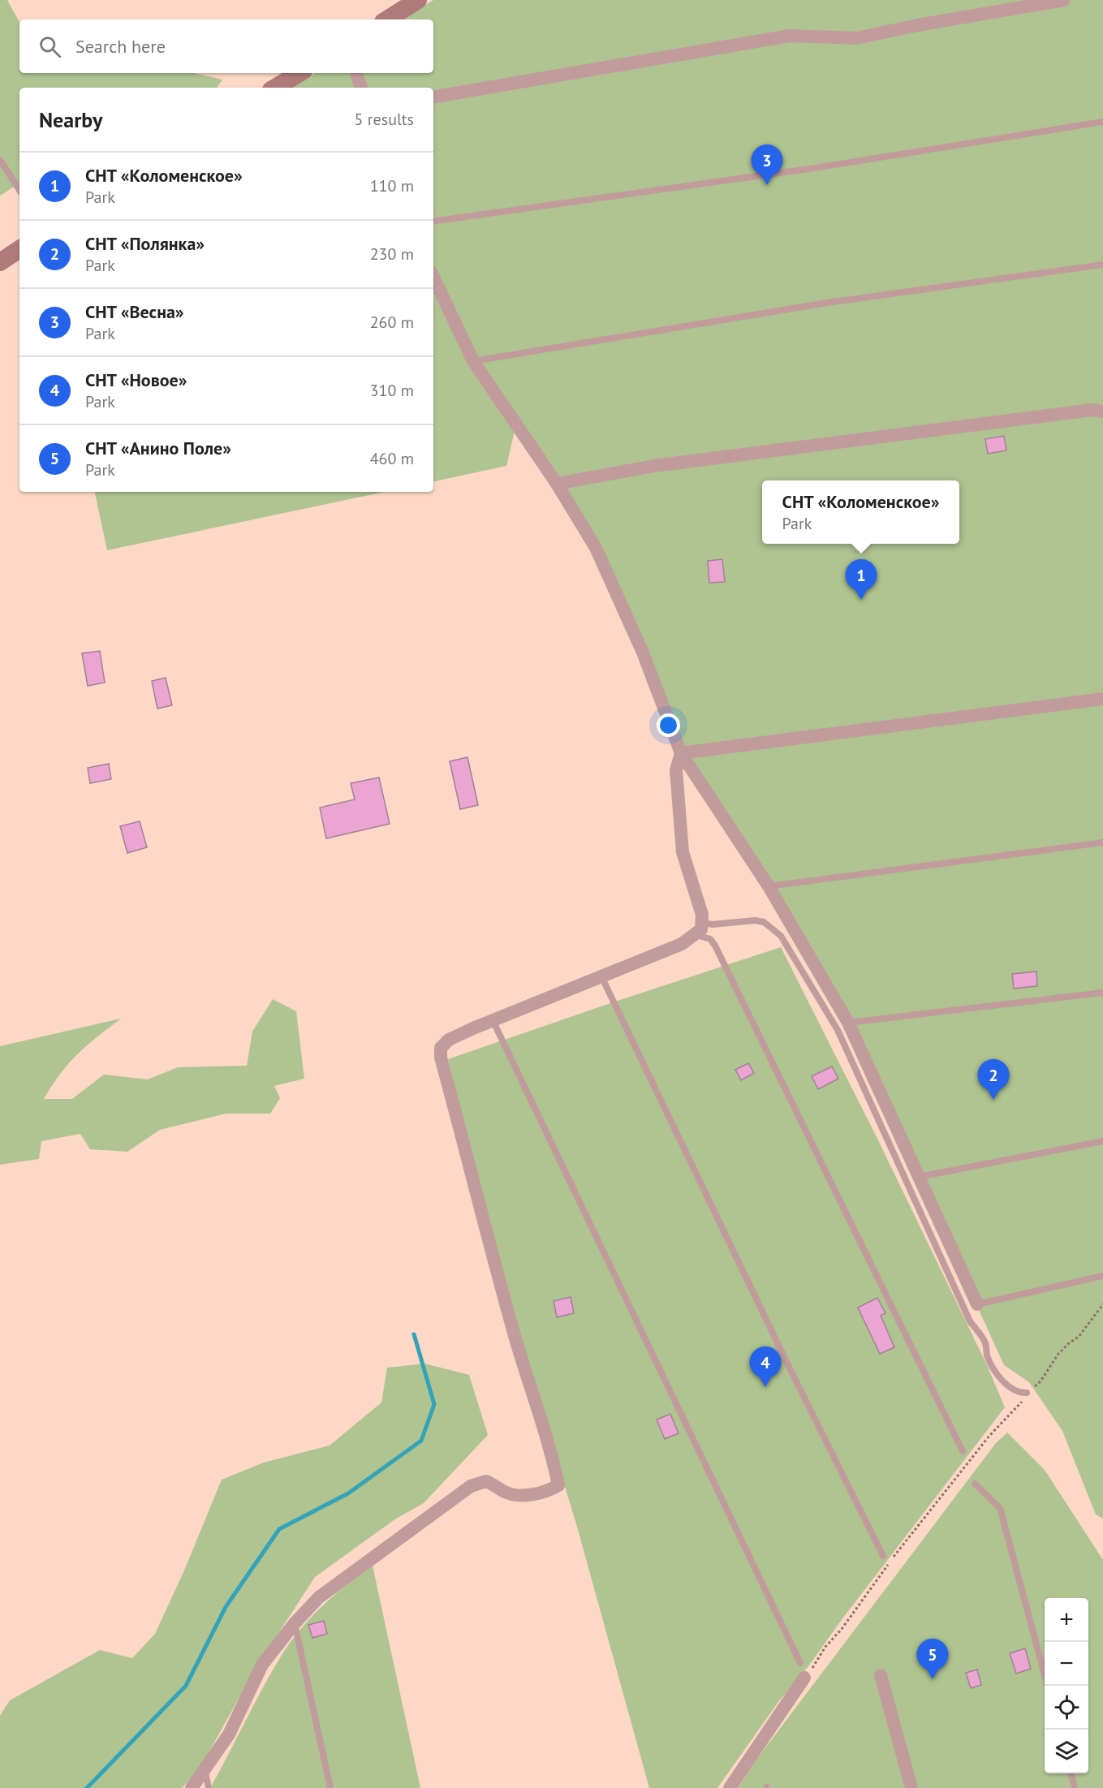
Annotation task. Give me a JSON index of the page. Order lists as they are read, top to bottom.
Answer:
{
  "page": {
    "search": "Search here",
    "heading": ["Nearby", "5 results"],
    "pins": [
      "3",
      "1",
      "2",
      "4",
      "5"
    ],
    "list": [
      {
        "mark": "1",
        "name": "СНТ «Коломенское»",
        "note": "Park",
        "value": "110 m"
      },
      {
        "mark": "2",
        "name": "СНТ «Полянка»",
        "note": "Park",
        "value": "230 m"
      },
      {
        "mark": "3",
        "name": "СНТ «Весна»",
        "note": "Park",
        "value": "260 m"
      },
      {
        "mark": "4",
        "name": "СНТ «Новое»",
        "note": "Park",
        "value": "310 m"
      },
      {
        "mark": "5",
        "name": "СНТ «Анино Поле»",
        "note": "Park",
        "value": "460 m"
      }
    ],
    "popup": ["СНТ «Коломенское»", "Park"],
    "map_buttons": ["+", "−"]
  }
}
